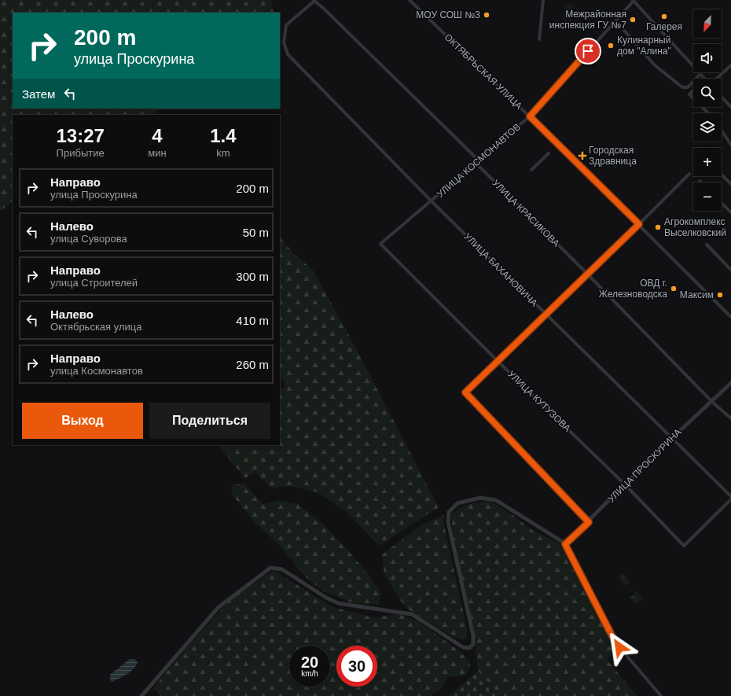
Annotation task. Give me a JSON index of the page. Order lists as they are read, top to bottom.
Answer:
{
  "streets": {
    "street": [
      "ОКТЯБРЬСКАЯ УЛИЦА",
      "УЛИЦА КОСМОНАВТОВ",
      "УЛИЦА КРАСИКОВА",
      "УЛИЦА БАХАНОВИЧА",
      "УЛИЦА КУТУЗОВА",
      "УЛИЦА ПРОСКУРИНА"
    ]
  },
  "crossings": [
    ["ОКТЯБРЬСКАЯ УЛИЦА", "УЛИЦА КОСМОНАВТОВ"],
    ["УЛИЦА КОСМОНАВТОВ", "УЛИЦА КРАСИКОВА"],
    ["УЛИЦА КОСМОНАВТОВ", "УЛИЦА БАХАНОВИЧА"],
    ["УЛИЦА КОСМОНАВТОВ", "УЛИЦА КУТУЗОВА"],
    ["УЛИЦА КРАСИКОВА", "УЛИЦА БАХАНОВИЧА"],
    ["УЛИЦА КРАСИКОВА", "УЛИЦА ПРОСКУРИНА"],
    ["УЛИЦА БАХАНОВИЧА", "УЛИЦА ПРОСКУРИНА"],
    ["УЛИЦА КУТУЗОВА", "УЛИЦА ПРОСКУРИНА"]
  ],
  "places": {
    "other": [
      "МОУ СОШ №3",
      "Галерея",
      "Межрайонная инспекция ГУ №7",
      "Кулинарный дом \"Алина\"",
      "Агрокомплекс Выселковский",
      "ОВД г. Железноводска",
      "Максим"
    ],
    "health": ["Городская Здравница"]
  },
  "north": "bottom left",
  "page": {
    "map_buttons": ["+", "−"],
    "turn": ["200 m", "улица Проскурина"],
    "then": "Затем",
    "eta": [
      "13:27",
      "Прибытие",
      "4",
      "мин",
      "1.4",
      "km"
    ],
    "list": [
      {
        "name": "Направо",
        "note": "улица Проскурина",
        "value": "200 m"
      },
      {
        "name": "Налево",
        "note": "улица Суворова",
        "value": "50 m"
      },
      {
        "name": "Направо",
        "note": "улица Строителей",
        "value": "300 m"
      },
      {
        "name": "Налево",
        "note": "Октябрьская улица",
        "value": "410 m"
      },
      {
        "name": "Направо",
        "note": "улица Космонавтов",
        "value": "260 m"
      }
    ],
    "buttons": ["Выход", "Поделиться"],
    "speed": "20 km/h",
    "limit": "30"
  }
}
